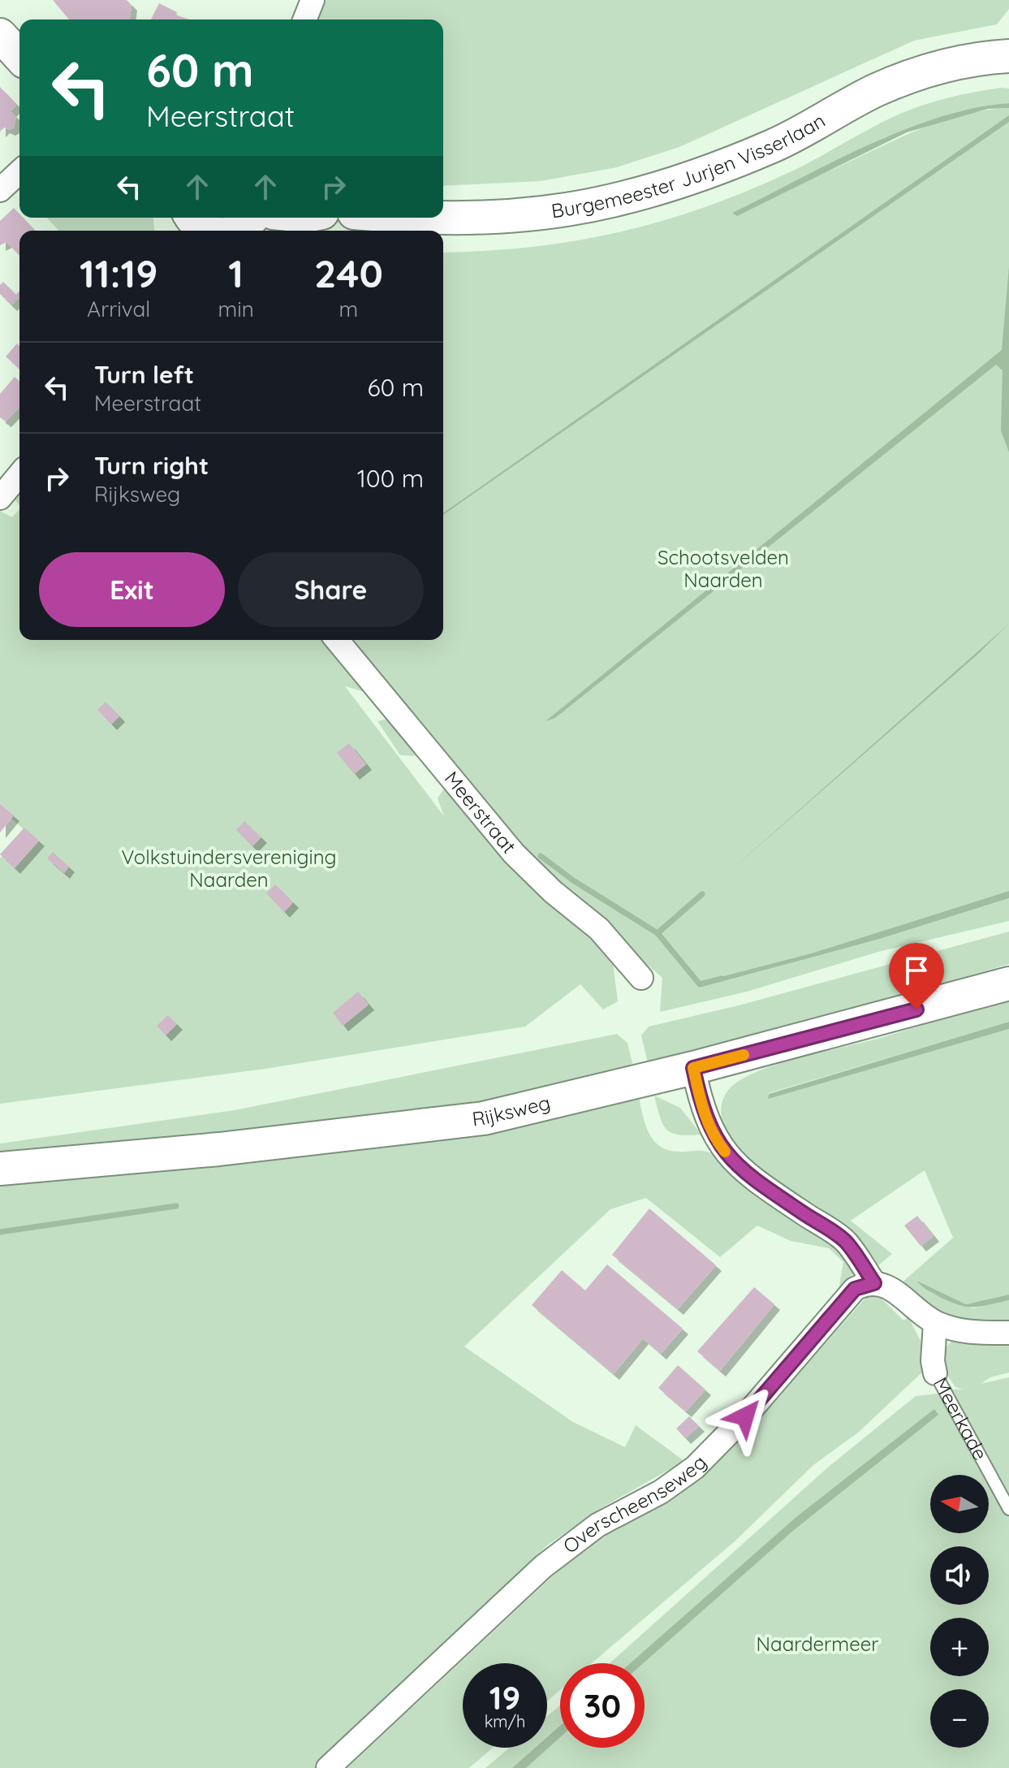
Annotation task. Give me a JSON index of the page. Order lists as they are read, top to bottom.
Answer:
{
  "streets": {
    "main road": ["Burgemeester Jurjen Visserlaan", "Rijksweg"],
    "street": ["Meerstraat", "Meerkade", "Overscheenseweg"]
  },
  "parks": ["Schootsvelden Naarden", "Volkstuindersvereniging Naarden", "Naardermeer"],
  "north": "left",
  "page": {
    "turn": ["60 m", "Meerstraat"],
    "eta": [
      "11:19",
      "Arrival",
      "1",
      "min",
      "240",
      "m"
    ],
    "list": [
      {
        "name": "Turn left",
        "note": "Meerstraat",
        "value": "60 m"
      },
      {
        "name": "Turn right",
        "note": "Rijksweg",
        "value": "100 m"
      }
    ],
    "buttons": ["Exit", "Share"],
    "map_buttons": ["+", "−"],
    "speed": "19 km/h",
    "limit": "30"
  }
}
